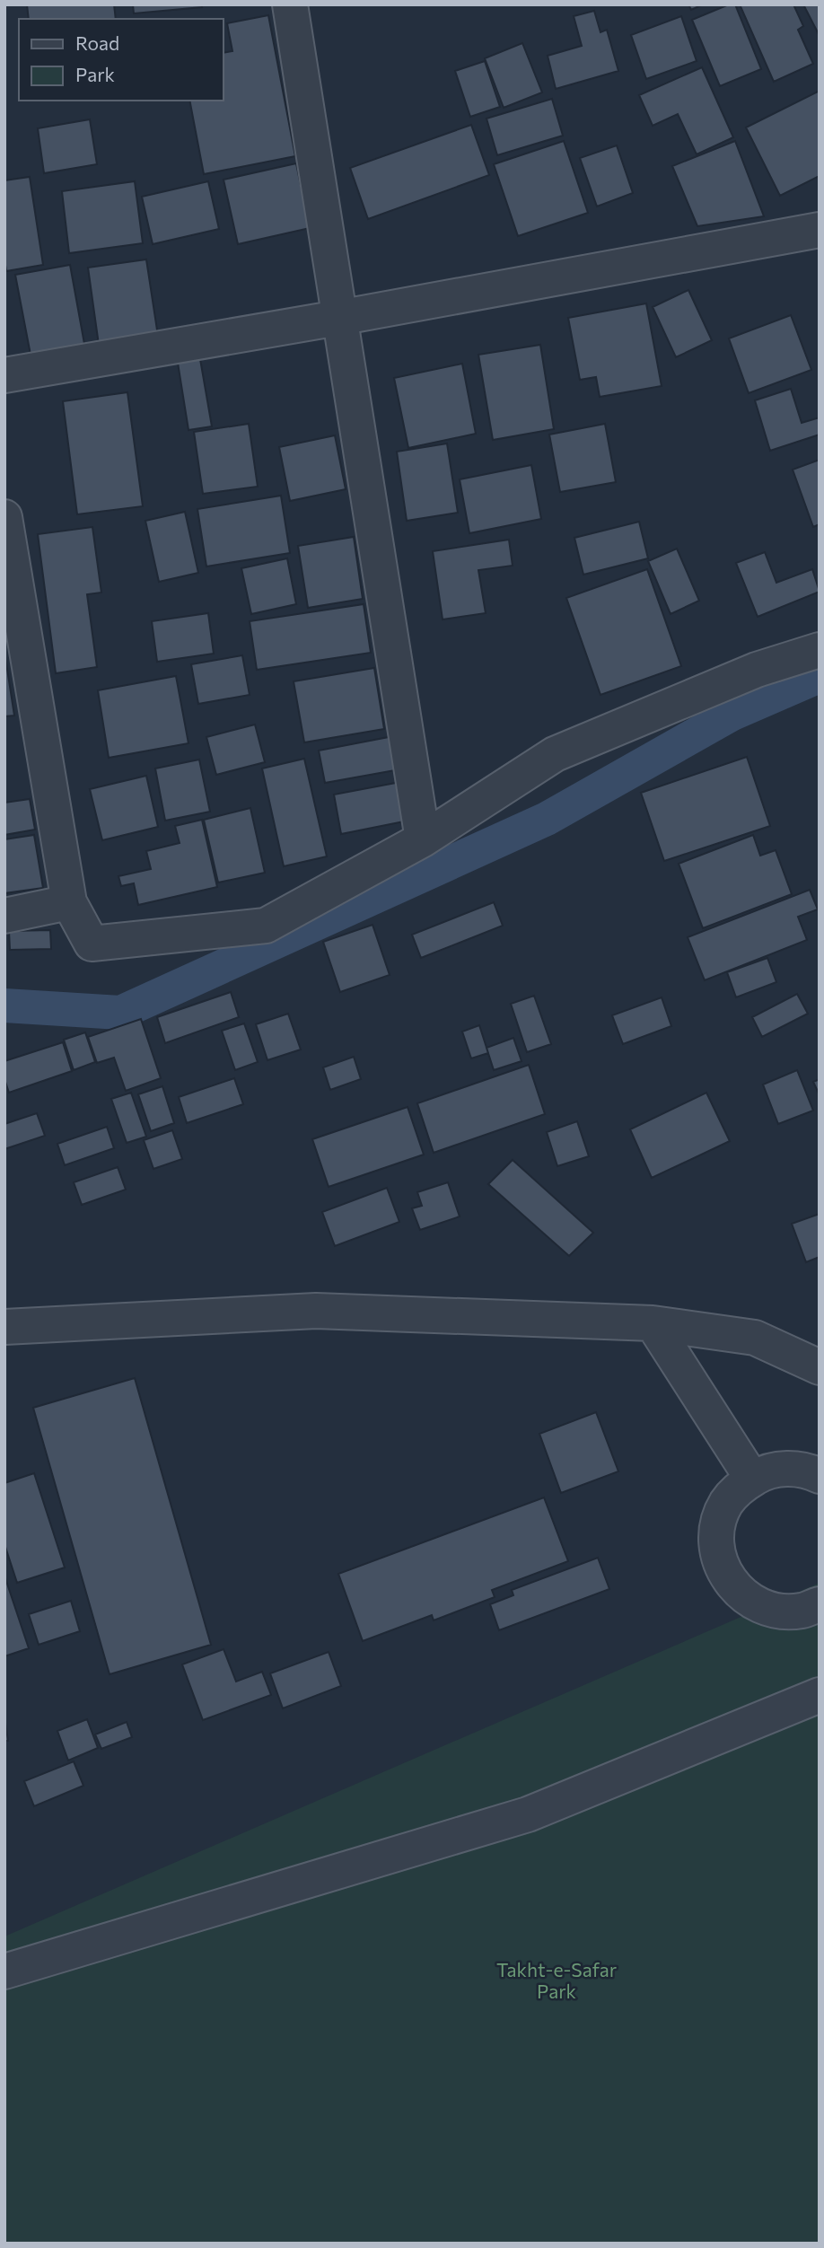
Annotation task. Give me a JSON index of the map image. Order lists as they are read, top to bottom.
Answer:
{
  "parks": ["Takht-e-Safar Park"],
  "legend": ["Road", "Park"]
}
